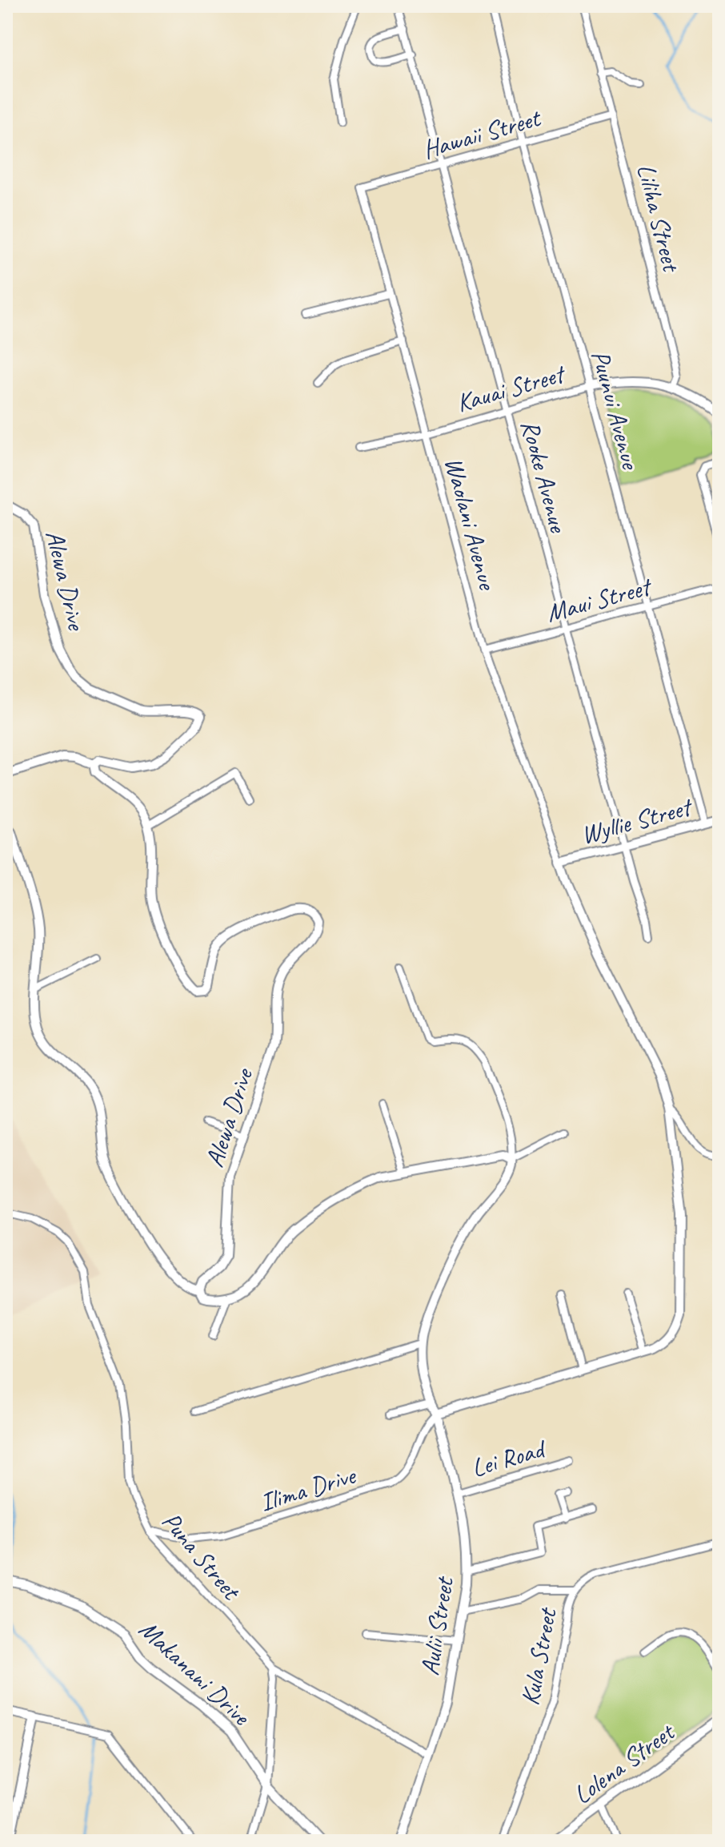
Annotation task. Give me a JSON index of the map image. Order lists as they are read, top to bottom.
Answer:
{
  "streets": {
    "street": [
      "Hawaii Street",
      "Liliha Street",
      "Kauai Street",
      "Puunui Avenue",
      "Rooke Avenue",
      "Waolani Avenue",
      "Alewa Drive",
      "Maui Street",
      "Wyllie Street",
      "Lei Road",
      "Ilima Drive",
      "Puna Street",
      "Aulii Street",
      "Kula Street",
      "Makanani Drive",
      "Lolena Street"
    ]
  },
  "crossings": [
    ["Hawaii Street", "Liliha Street"],
    ["Hawaii Street", "Puunui Avenue"],
    ["Hawaii Street", "Rooke Avenue"],
    ["Hawaii Street", "Waolani Avenue"],
    ["Liliha Street", "Kauai Street"],
    ["Kauai Street", "Puunui Avenue"],
    ["Kauai Street", "Rooke Avenue"],
    ["Kauai Street", "Waolani Avenue"],
    ["Puunui Avenue", "Maui Street"],
    ["Puunui Avenue", "Wyllie Street"],
    ["Rooke Avenue", "Maui Street"],
    ["Rooke Avenue", "Wyllie Street"],
    ["Waolani Avenue", "Maui Street"],
    ["Waolani Avenue", "Wyllie Street"],
    ["Lei Road", "Aulii Street"],
    ["Ilima Drive", "Puna Street"],
    ["Ilima Drive", "Aulii Street"],
    ["Puna Street", "Aulii Street"]
  ]
}
